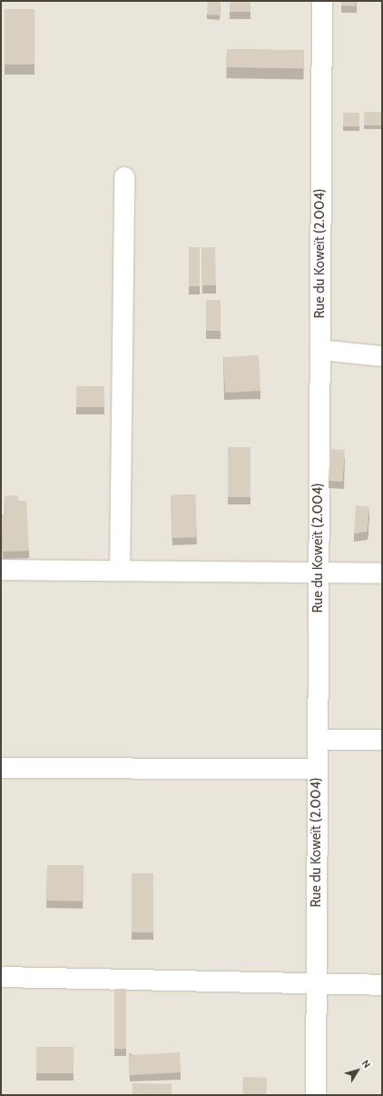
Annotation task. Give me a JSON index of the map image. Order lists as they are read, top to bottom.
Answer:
{
  "streets": {
    "street": ["Rue du Koweït (2.004)"]
  },
  "north": "top right"
}
